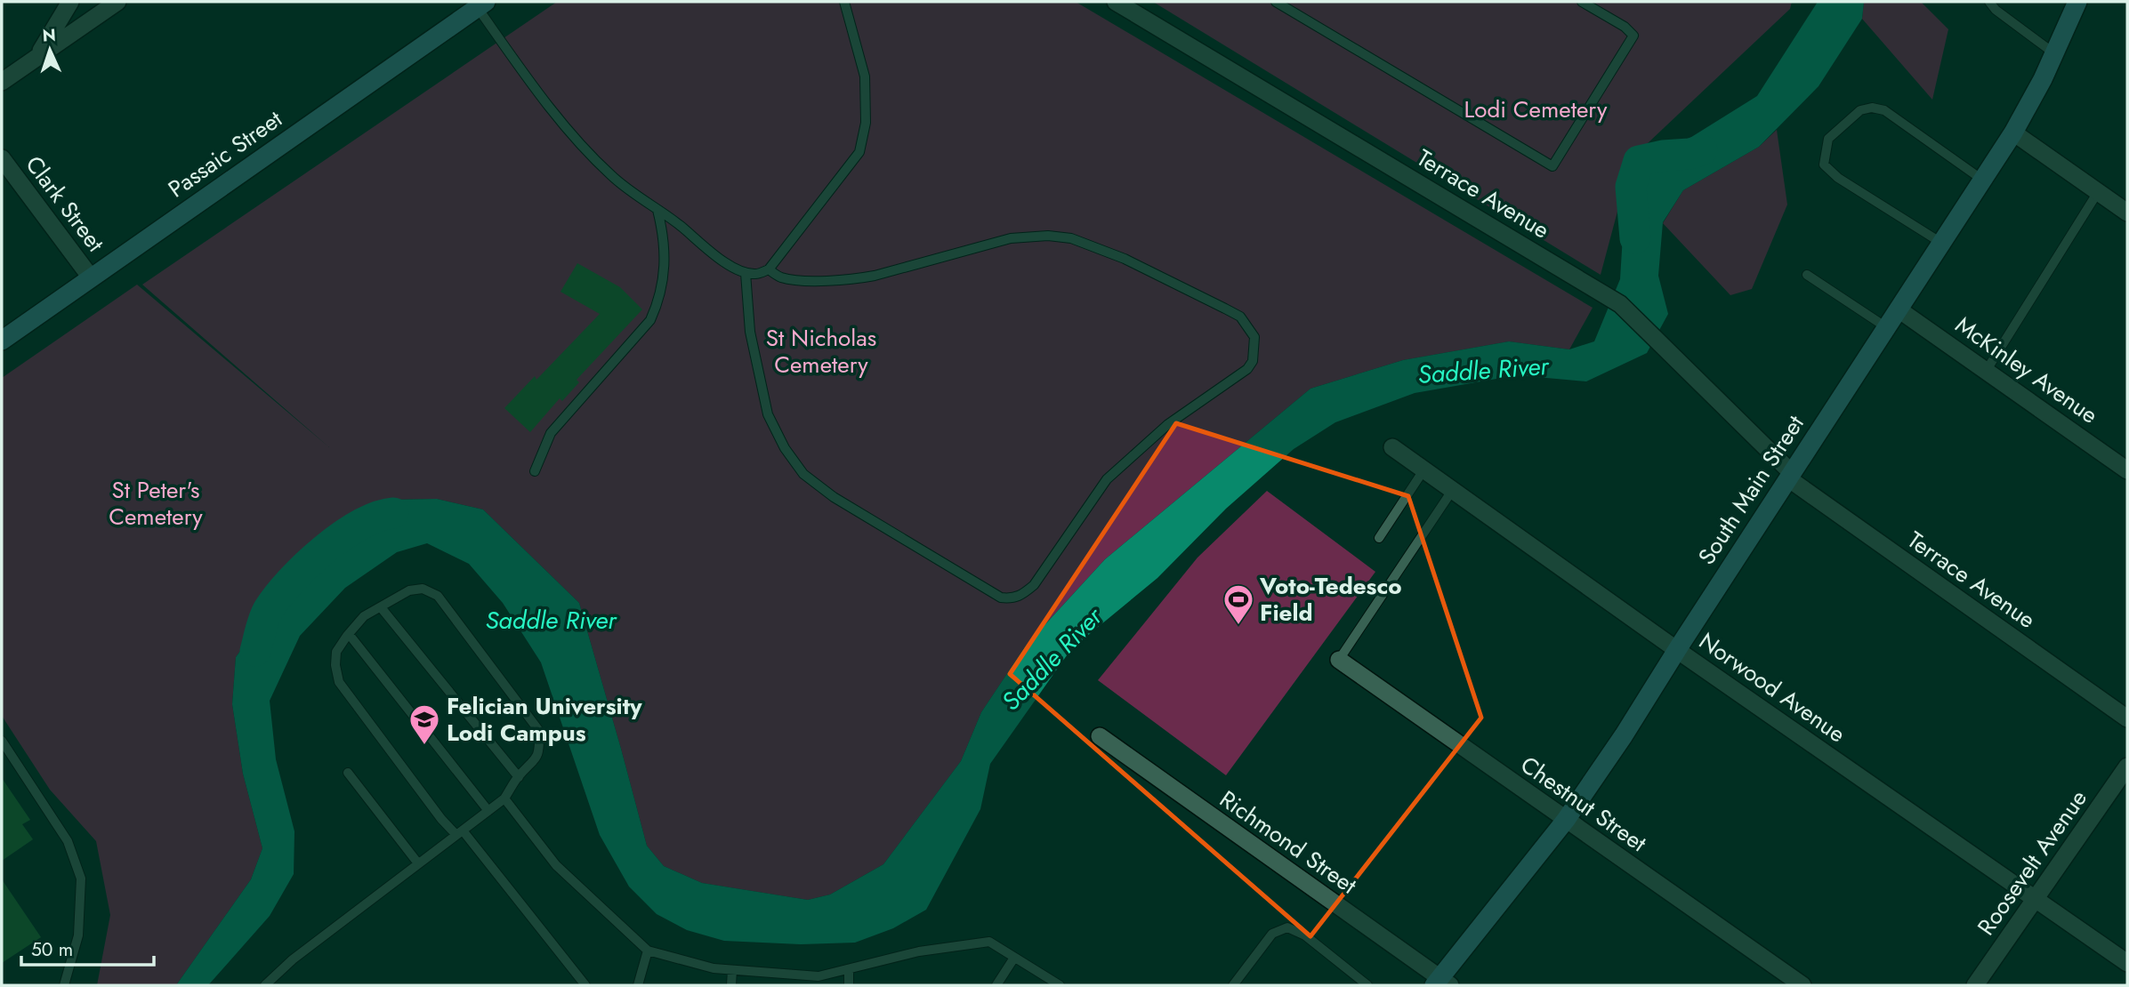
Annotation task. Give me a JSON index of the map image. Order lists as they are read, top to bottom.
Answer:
{
  "streets": {
    "street": [
      "Passaic Street",
      "Terrace Avenue",
      "Clark Street",
      "McKinley Avenue",
      "South Main Street",
      "Norwood Avenue",
      "Chestnut Street",
      "Richmond Street",
      "Roosevelt Avenue"
    ]
  },
  "crossings": [
    ["Passaic Street", "Clark Street"],
    ["Terrace Avenue", "South Main Street"],
    ["McKinley Avenue", "South Main Street"],
    ["South Main Street", "Norwood Avenue"],
    ["South Main Street", "Chestnut Street"],
    ["South Main Street", "Richmond Street"],
    ["Norwood Avenue", "Roosevelt Avenue"]
  ],
  "water": ["Saddle River"],
  "parks": ["Lodi Cemetery", "St Nicholas Cemetery", "St Peter's Cemetery"],
  "places": {
    "sports": ["Voto-Tedesco Field"],
    "school or university": ["Felician University Lodi Campus"]
  },
  "scale_bar": "50 m",
  "north": "top"
}
